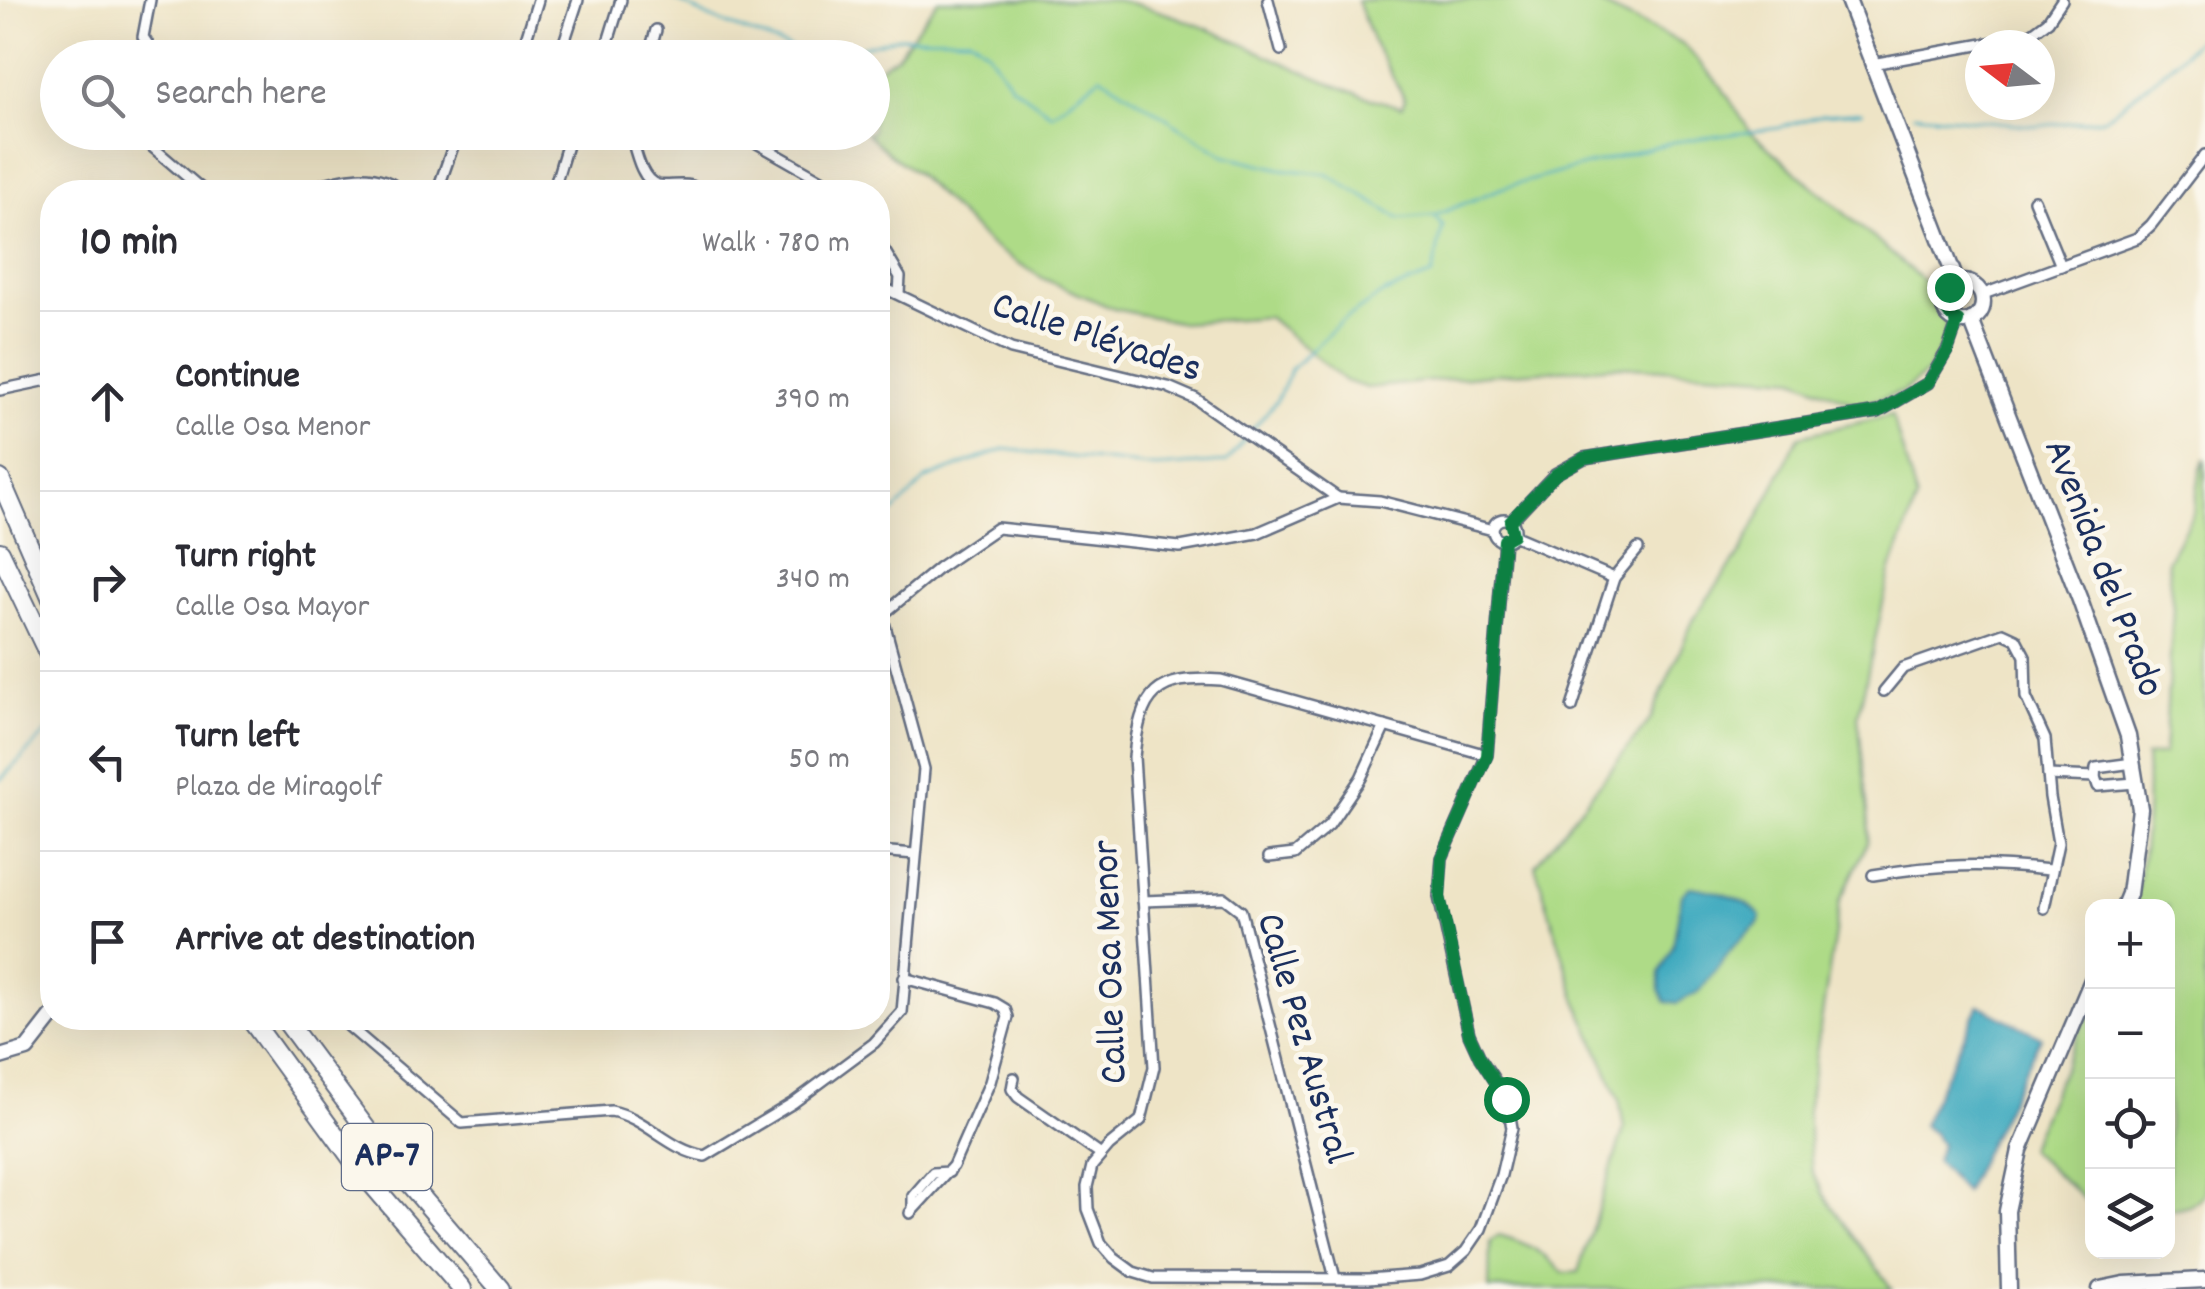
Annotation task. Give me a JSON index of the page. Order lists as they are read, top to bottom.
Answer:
{
  "streets": {
    "highway": ["AP-7"],
    "street": [
      "Calle Pléyades",
      "Avenida del Prado",
      "Calle Osa Menor",
      "Calle Pez Austral"
    ]
  },
  "crossings": [
    ["Calle Osa Menor", "Calle Pez Austral"]
  ],
  "north": "left",
  "page": {
    "search": "Search here",
    "heading": ["10 min", "Walk · 780 m"],
    "list": [
      ["Continue", "Calle Osa Menor", "390 m"],
      ["Turn right", "Calle Osa Mayor", "340 m"],
      ["Turn left", "Plaza de Miragolf", "50 m"],
      "Arrive at destination"
    ],
    "map_buttons": ["+", "−"]
  }
}
